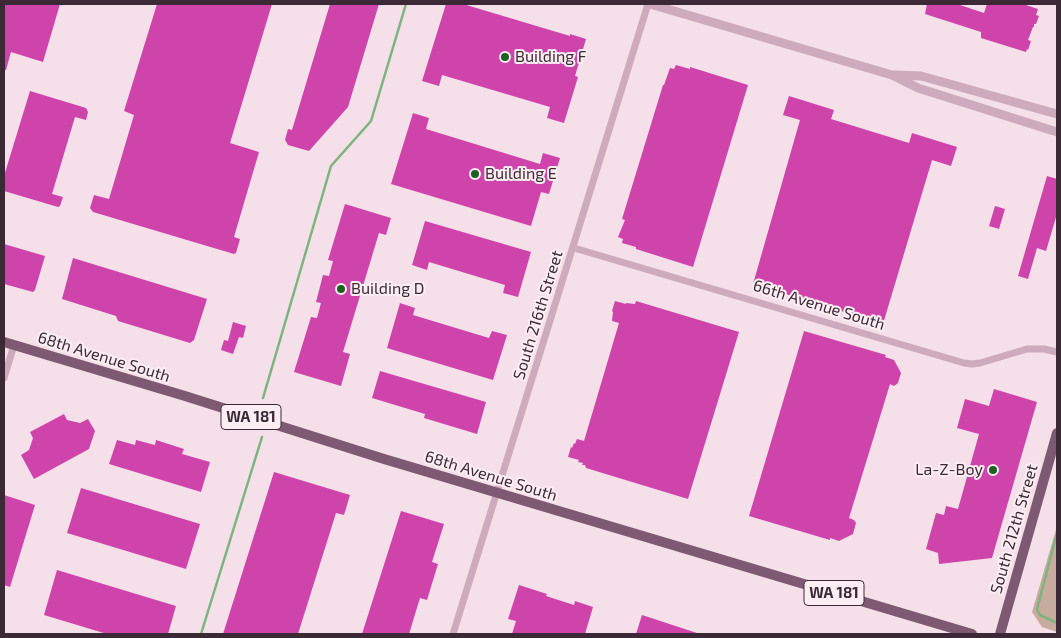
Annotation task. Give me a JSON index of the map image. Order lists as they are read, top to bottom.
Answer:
{
  "streets": {
    "main road": ["68th Avenue South", "WA 181", "South 212th Street"],
    "street": ["66th Avenue South", "South 216th Street"]
  },
  "crossings": [
    ["66th Avenue South", "South 216th Street"],
    ["South 216th Street", "68th Avenue South"]
  ],
  "places": [
    "Building F",
    "Building E",
    "Building D",
    "La-Z-Boy"
  ]
}
